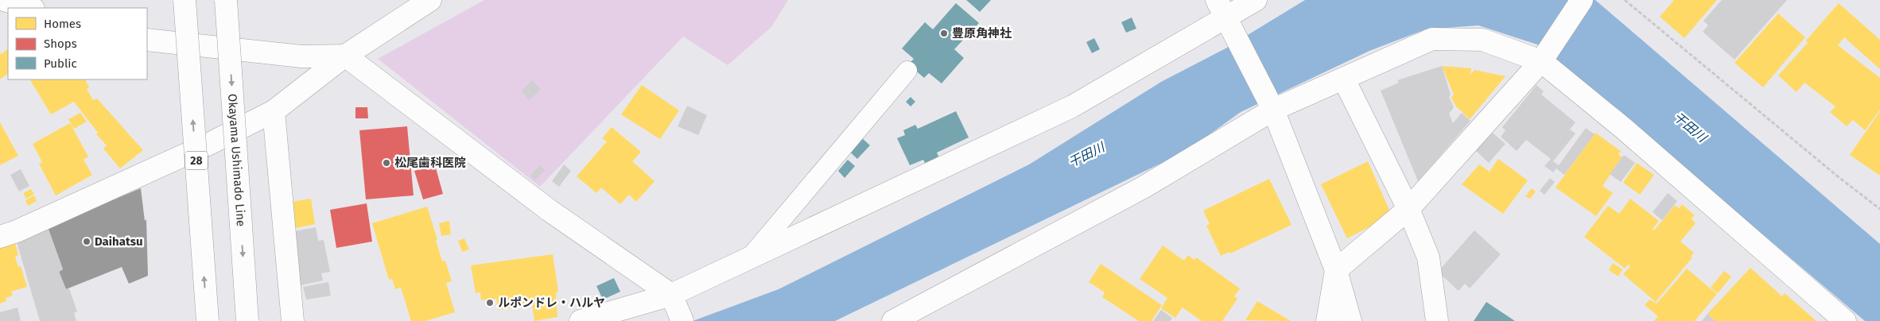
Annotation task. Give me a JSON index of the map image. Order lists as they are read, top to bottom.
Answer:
{
  "streets": {
    "street": ["28", "Okayama Ushimado Line"]
  },
  "water": ["干田川"],
  "places": [
    "豊原角神社",
    "松尾歯科医院",
    "Daihatsu",
    "ルポンドレ・ハルヤ"
  ],
  "legend": ["Homes", "Shops", "Public"]
}
